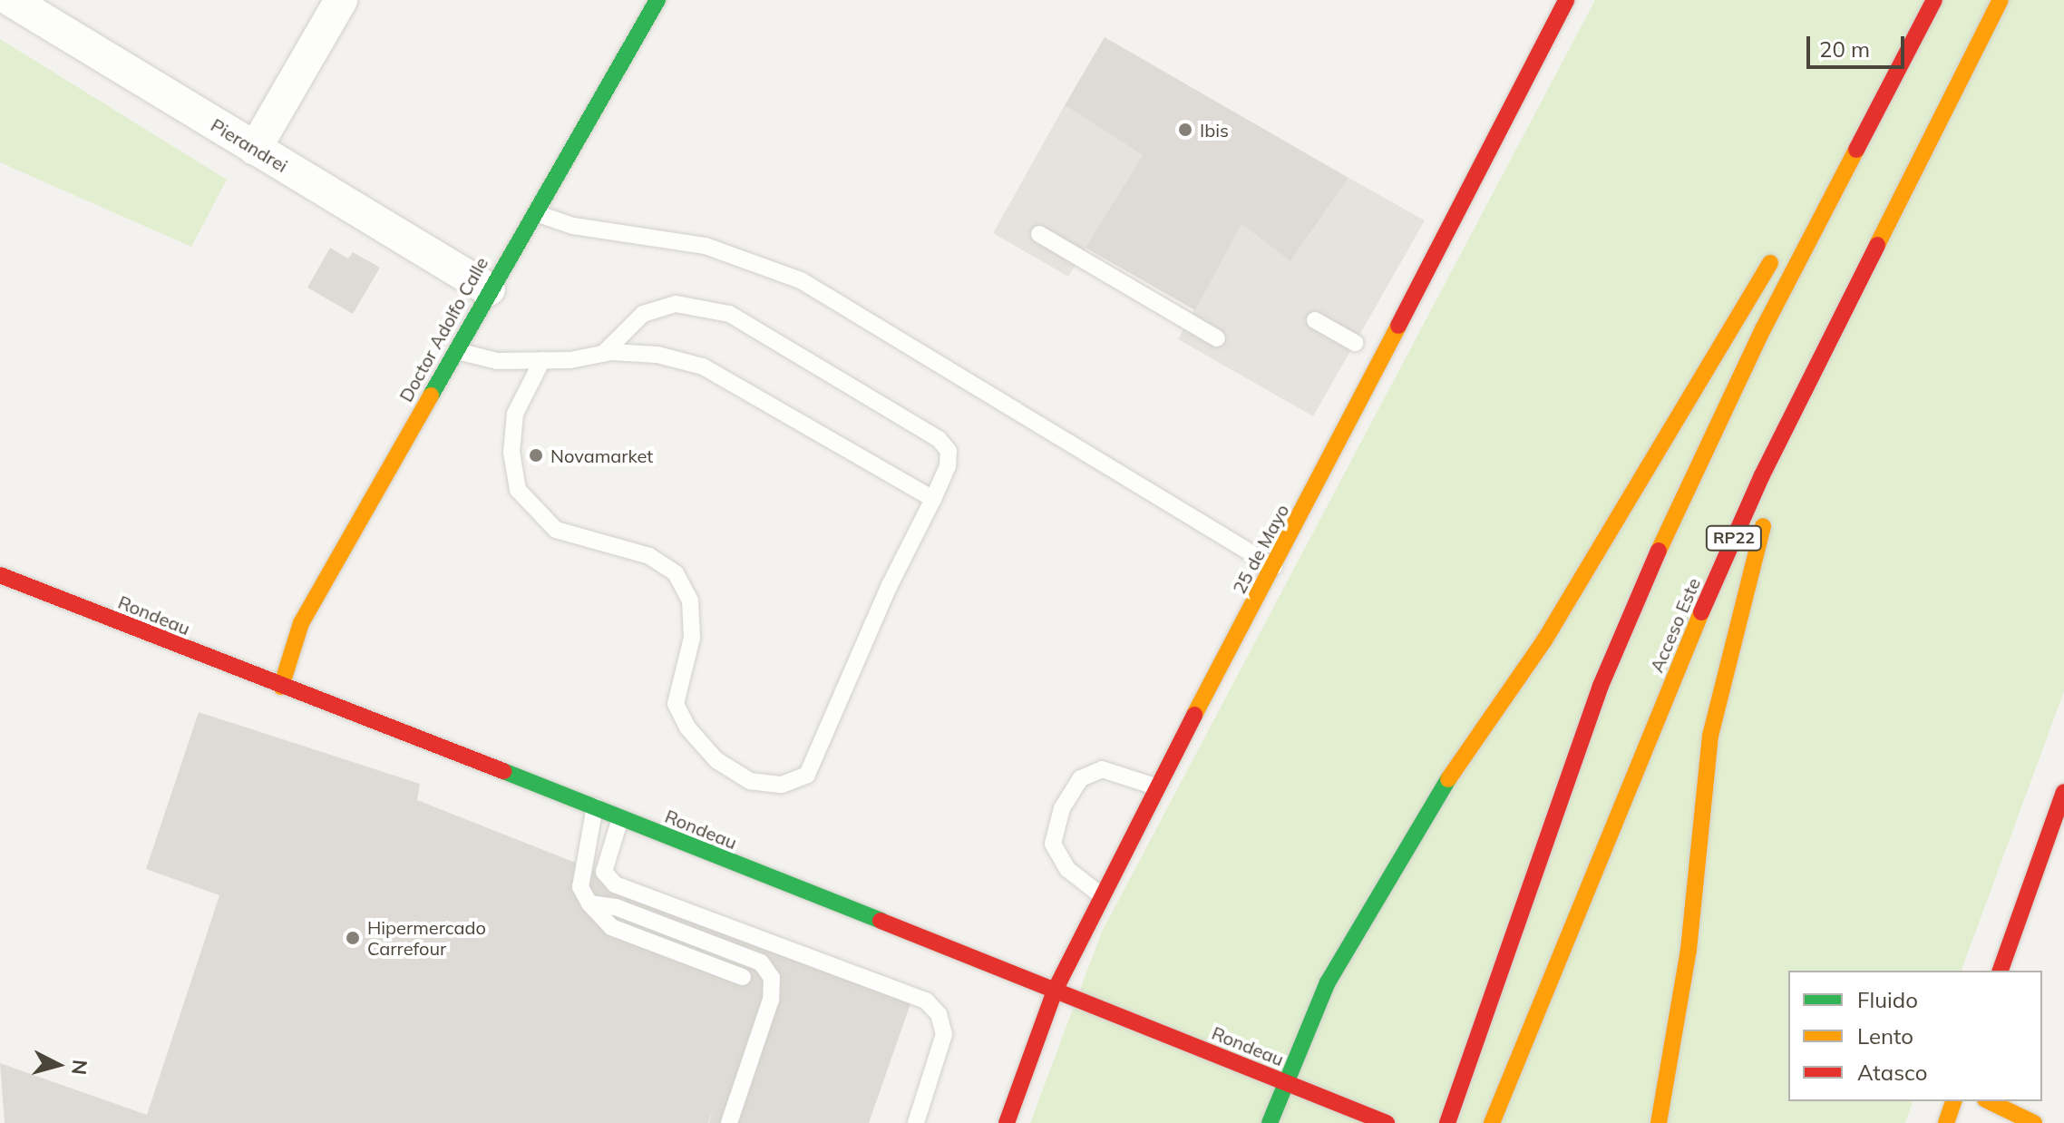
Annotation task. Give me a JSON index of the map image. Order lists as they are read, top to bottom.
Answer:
{
  "streets": {
    "main road": [
      "Doctor Adolfo Calle",
      "RP22",
      "25 de Mayo",
      "Rondeau",
      "Acceso Este"
    ],
    "street": ["Pierandrei"]
  },
  "crossings": [
    ["Pierandrei", "Doctor Adolfo Calle"],
    ["Doctor Adolfo Calle", "Rondeau"],
    ["25 de Mayo", "Rondeau"]
  ],
  "places": ["Ibis", "Novamarket", "Hipermercado Carrefour"],
  "legend": ["Fluido", "Lento", "Atasco"],
  "scale_bar": "20 m",
  "north": "right"
}
